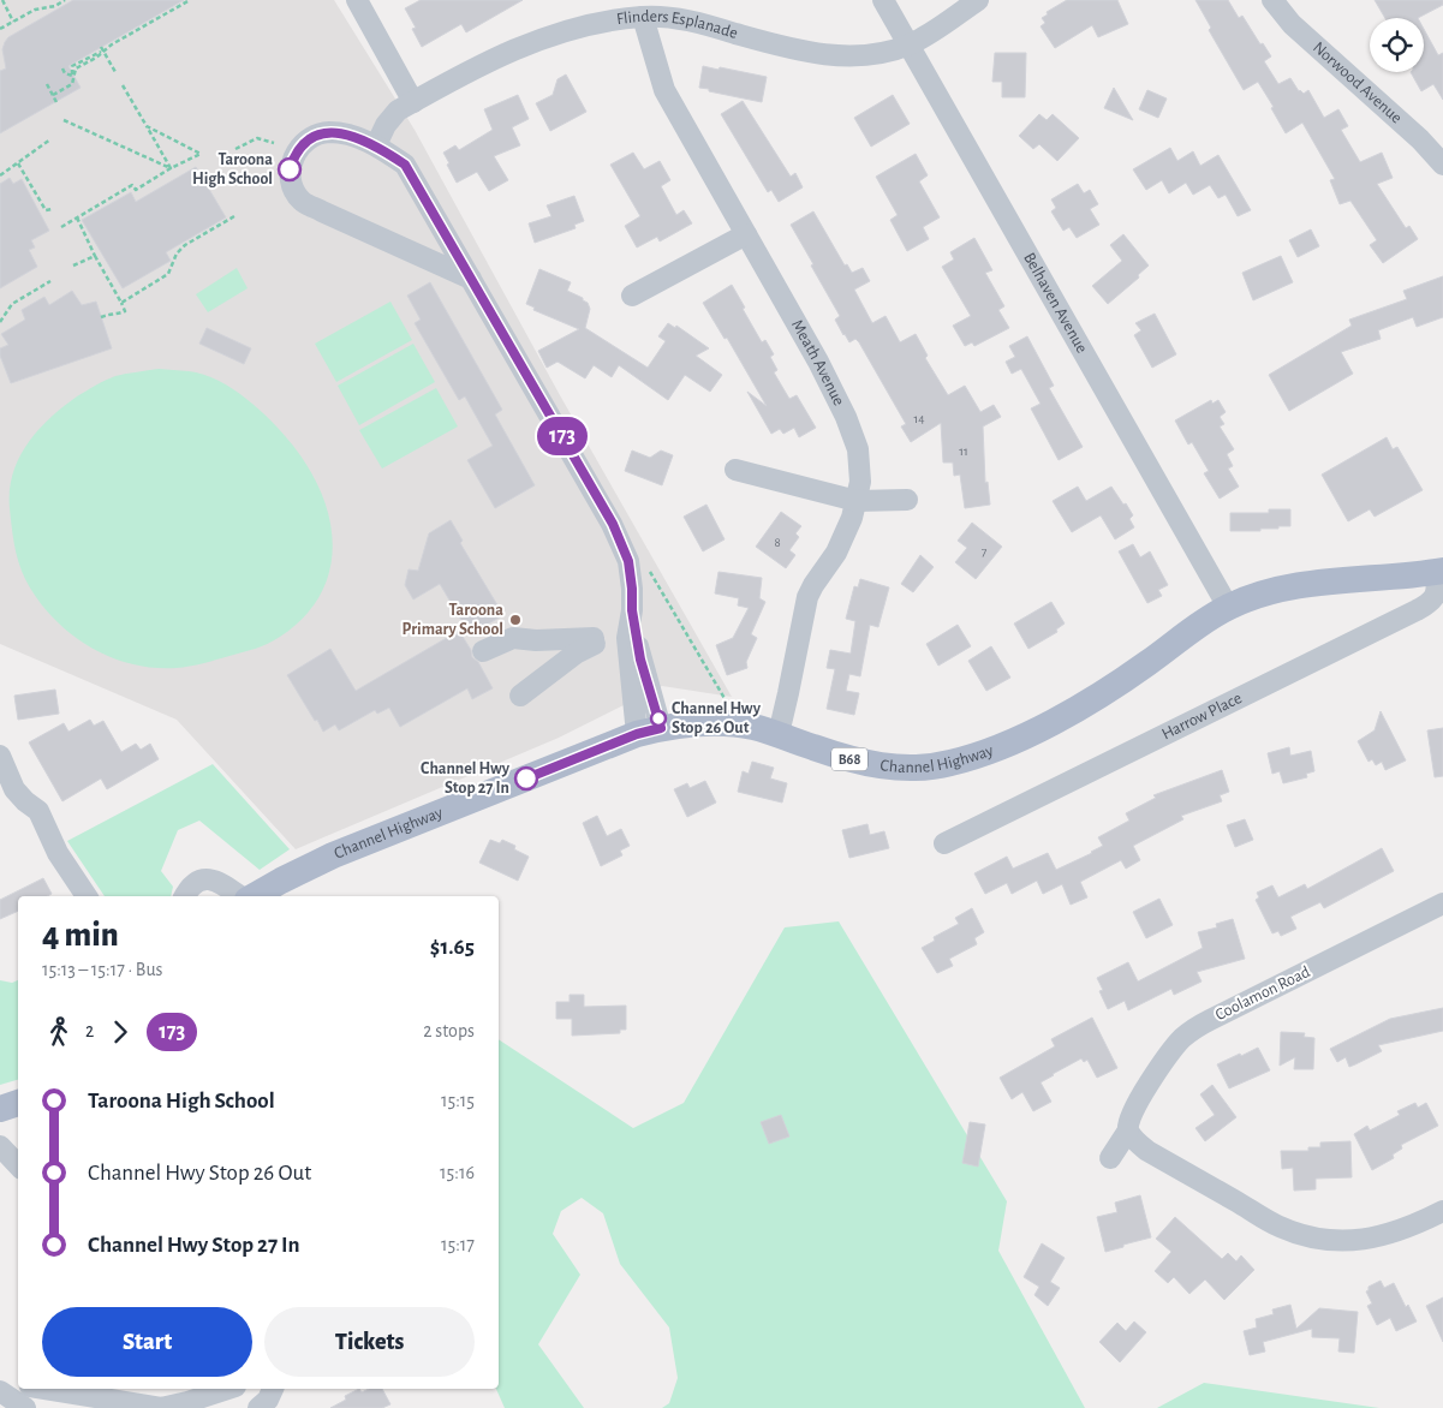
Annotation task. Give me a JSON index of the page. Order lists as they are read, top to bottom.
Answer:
{
  "streets": {
    "main road": ["Channel Highway", "B68"],
    "street": [
      "Flinders Esplanade",
      "Norwood Avenue",
      "Belhaven Avenue",
      "Meath Avenue",
      "Harrow Place",
      "Coolamon Road"
    ]
  },
  "crossings": [
    ["Flinders Esplanade", "Belhaven Avenue"],
    ["Flinders Esplanade", "Meath Avenue"],
    ["Belhaven Avenue", "Channel Highway"],
    ["Meath Avenue", "Channel Highway"],
    ["Harrow Place", "Channel Highway"]
  ],
  "places": [
    "Taroona High School",
    "Taroona Primary School",
    "Channel Hwy Stop 26 Out",
    "Channel Hwy Stop 27 In"
  ],
  "lines": ["bus line 173"],
  "house_numbers": [
    "14",
    "11",
    "8",
    "7"
  ],
  "page": {
    "on_map": "173",
    "heading": ["4 min", "15:13 – 15:17 · Bus", "$1.65"],
    "legs": ["2", "173", "2 stops"],
    "list": [
      {
        "name": "Taroona High School",
        "value": "15:15"
      },
      {
        "name": "Channel Hwy Stop 26 Out",
        "value": "15:16"
      },
      {
        "name": "Channel Hwy Stop 27 In",
        "value": "15:17"
      }
    ],
    "buttons": ["Start", "Tickets"]
  }
}
